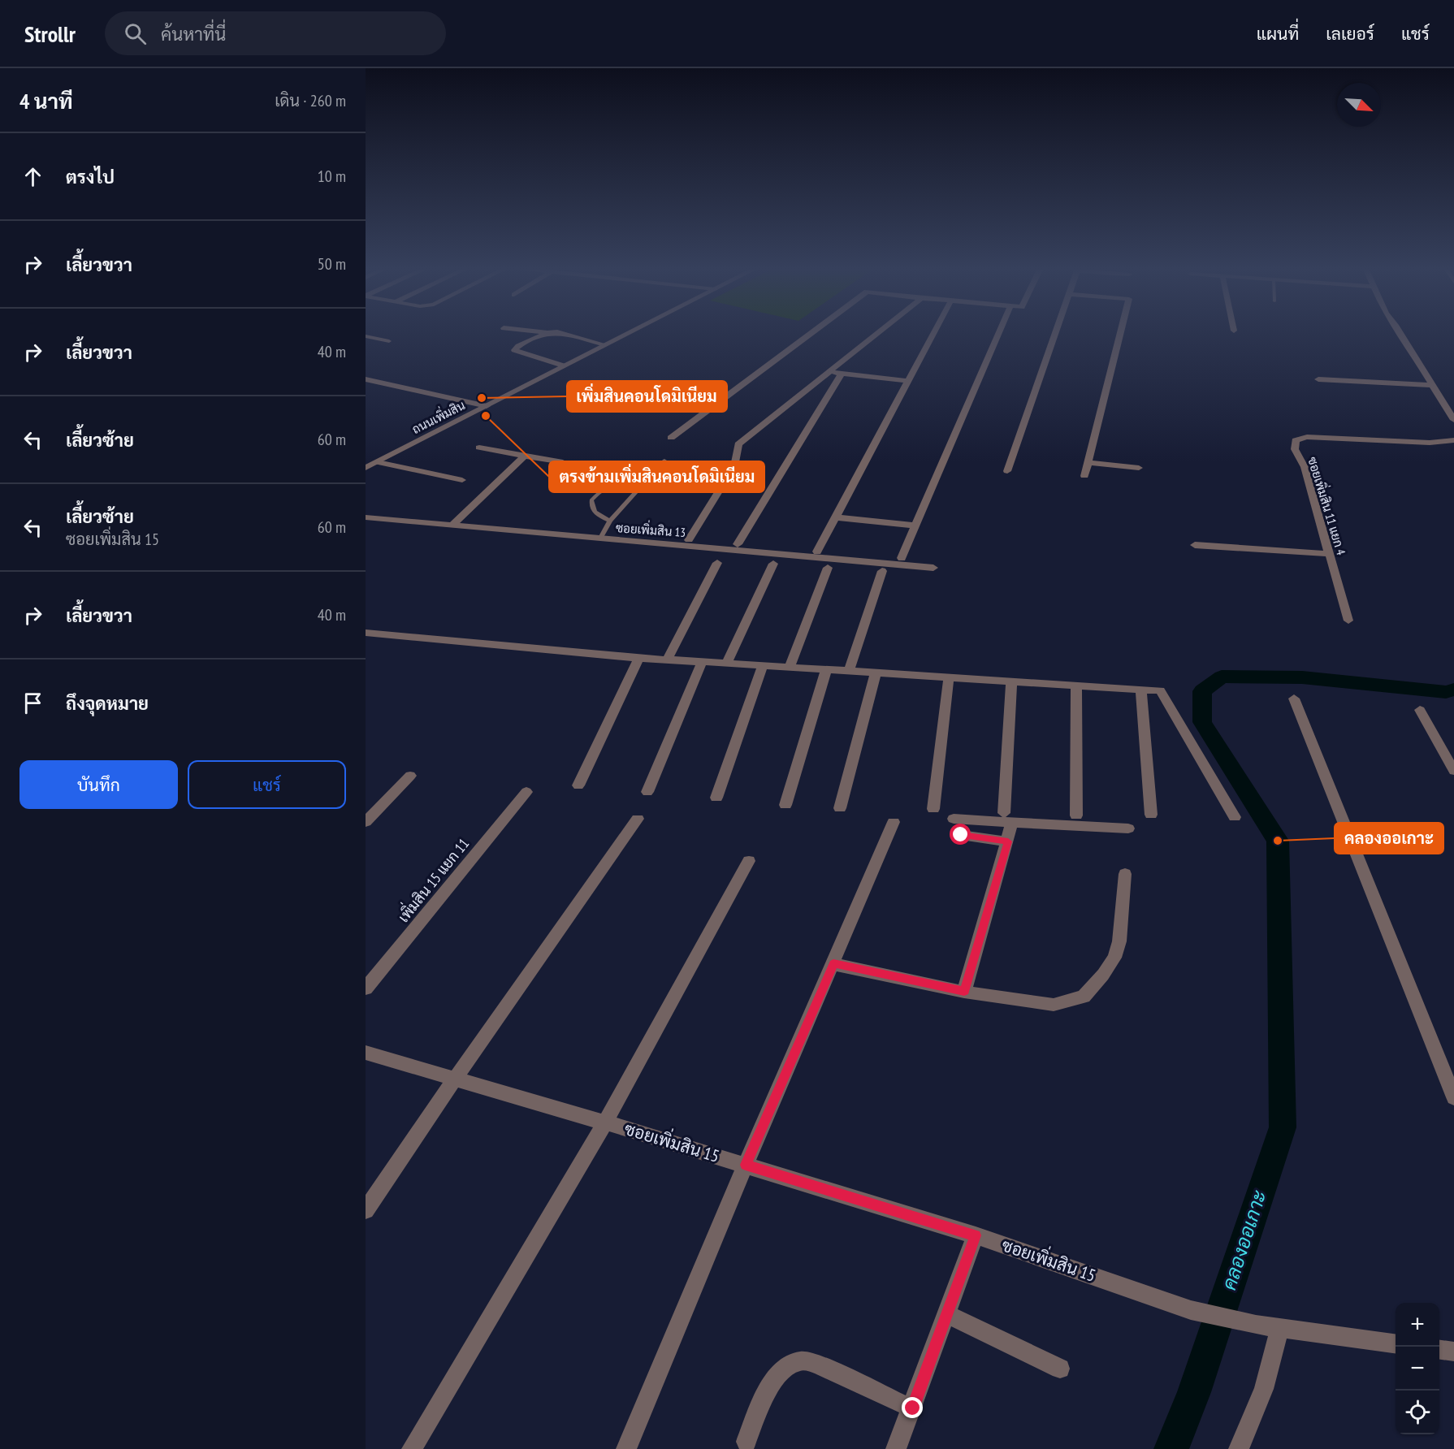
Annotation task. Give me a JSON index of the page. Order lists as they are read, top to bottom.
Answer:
{
  "streets": {
    "street": [
      "ถนนเพิ่มสิน",
      "ซอยเพิ่มสิน 11 แยก 4",
      "ซอยเพิ่มสิน 13",
      "เพิ่มสิน 15 แยก 11",
      "ซอยเพิ่มสิน 15"
    ]
  },
  "water": ["คลองออเกาะ"],
  "places": ["เพิ่มสินคอนโดมิเนียม", "ตรงข้ามเพิ่มสินคอนโดมิเนียม", "คลองออเกาะ"],
  "north": "bottom right",
  "page": {
    "header": "Strollr",
    "search": "ค้นหาที่นี่",
    "nav": ["แผนที่", "เลเยอร์", "แชร์"],
    "heading": ["4 นาที", "เดิน · 260 m"],
    "list": [
      ["ตรงไป", "10 m"],
      ["เลี้ยวขวา", "50 m"],
      ["เลี้ยวขวา", "40 m"],
      ["เลี้ยวซ้าย", "60 m"],
      ["เลี้ยวซ้าย", "ซอยเพิ่มสิน 15", "60 m"],
      ["เลี้ยวขวา", "40 m"],
      "ถึงจุดหมาย"
    ],
    "buttons": ["บันทึก", "แชร์"],
    "map_buttons": ["+", "−"]
  }
}
